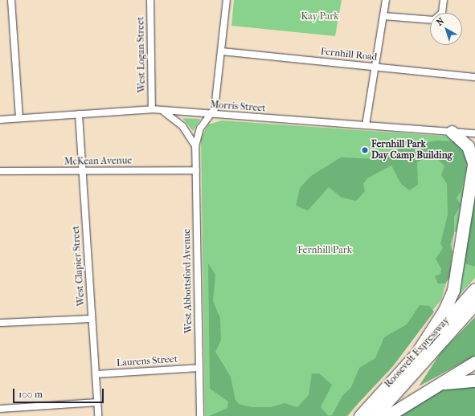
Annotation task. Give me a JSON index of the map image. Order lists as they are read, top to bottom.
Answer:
{
  "streets": {
    "highway": ["Roosevelt Expressway"],
    "street": [
      "West Logan Street",
      "Fernhill Road",
      "Morris Street",
      "McKean Avenue",
      "West Clapier Street",
      "West Abbottsford Avenue",
      "Laurens Street"
    ]
  },
  "crossings": [
    ["West Logan Street", "Morris Street"],
    ["Fernhill Road", "West Abbottsford Avenue"],
    ["Morris Street", "West Clapier Street"],
    ["Morris Street", "West Abbottsford Avenue"],
    ["McKean Avenue", "West Clapier Street"],
    ["McKean Avenue", "West Abbottsford Avenue"],
    ["West Clapier Street", "Laurens Street"],
    ["West Abbottsford Avenue", "Laurens Street"]
  ],
  "parks": ["Kay Park", "Fernhill Park"],
  "places": ["Fernhill Park Day Camp Building"],
  "scale_bar": "100 m",
  "north": "top left"
}
